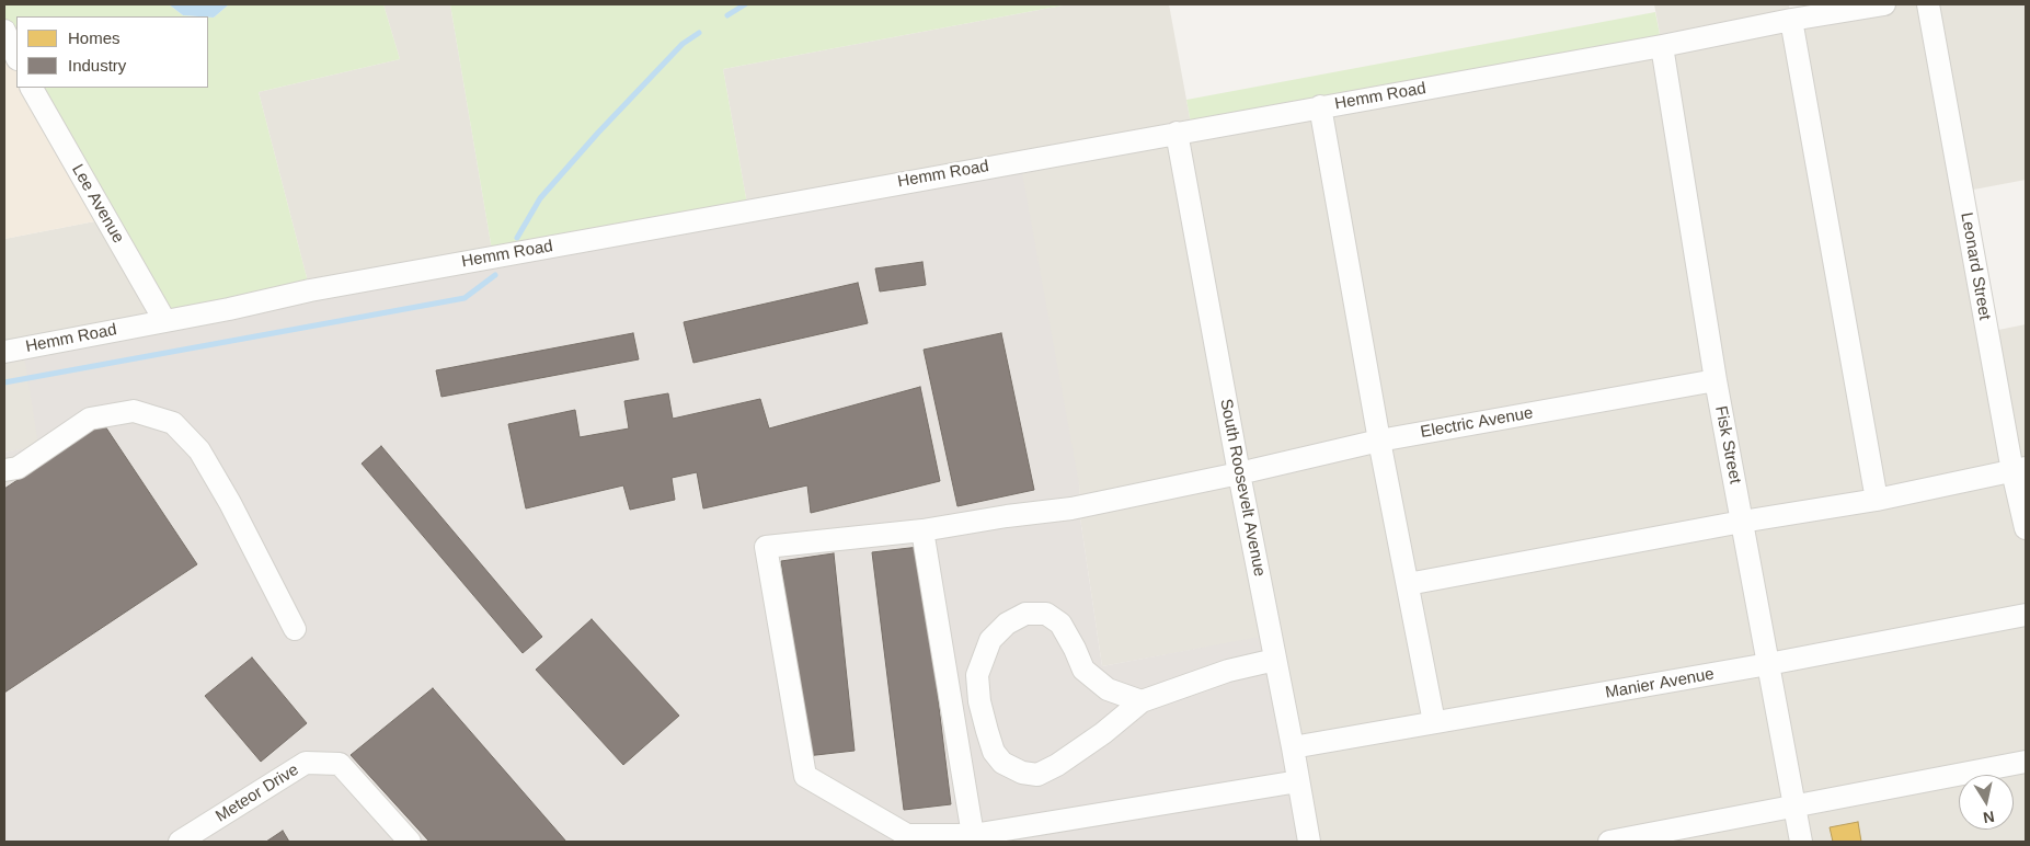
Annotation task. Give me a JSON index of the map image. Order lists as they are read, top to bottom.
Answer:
{
  "streets": {
    "street": [
      "Hemm Road",
      "Lee Avenue",
      "Leonard Street",
      "Electric Avenue",
      "Fisk Street",
      "South Roosevelt Avenue",
      "Manier Avenue",
      "Meteor Drive"
    ]
  },
  "crossings": [
    ["Hemm Road", "Lee Avenue"],
    ["Hemm Road", "Fisk Street"],
    ["Hemm Road", "South Roosevelt Avenue"],
    ["Electric Avenue", "Fisk Street"],
    ["Electric Avenue", "South Roosevelt Avenue"],
    ["Fisk Street", "Manier Avenue"],
    ["South Roosevelt Avenue", "Manier Avenue"]
  ],
  "legend": ["Homes", "Industry"],
  "north": "bottom"
}
